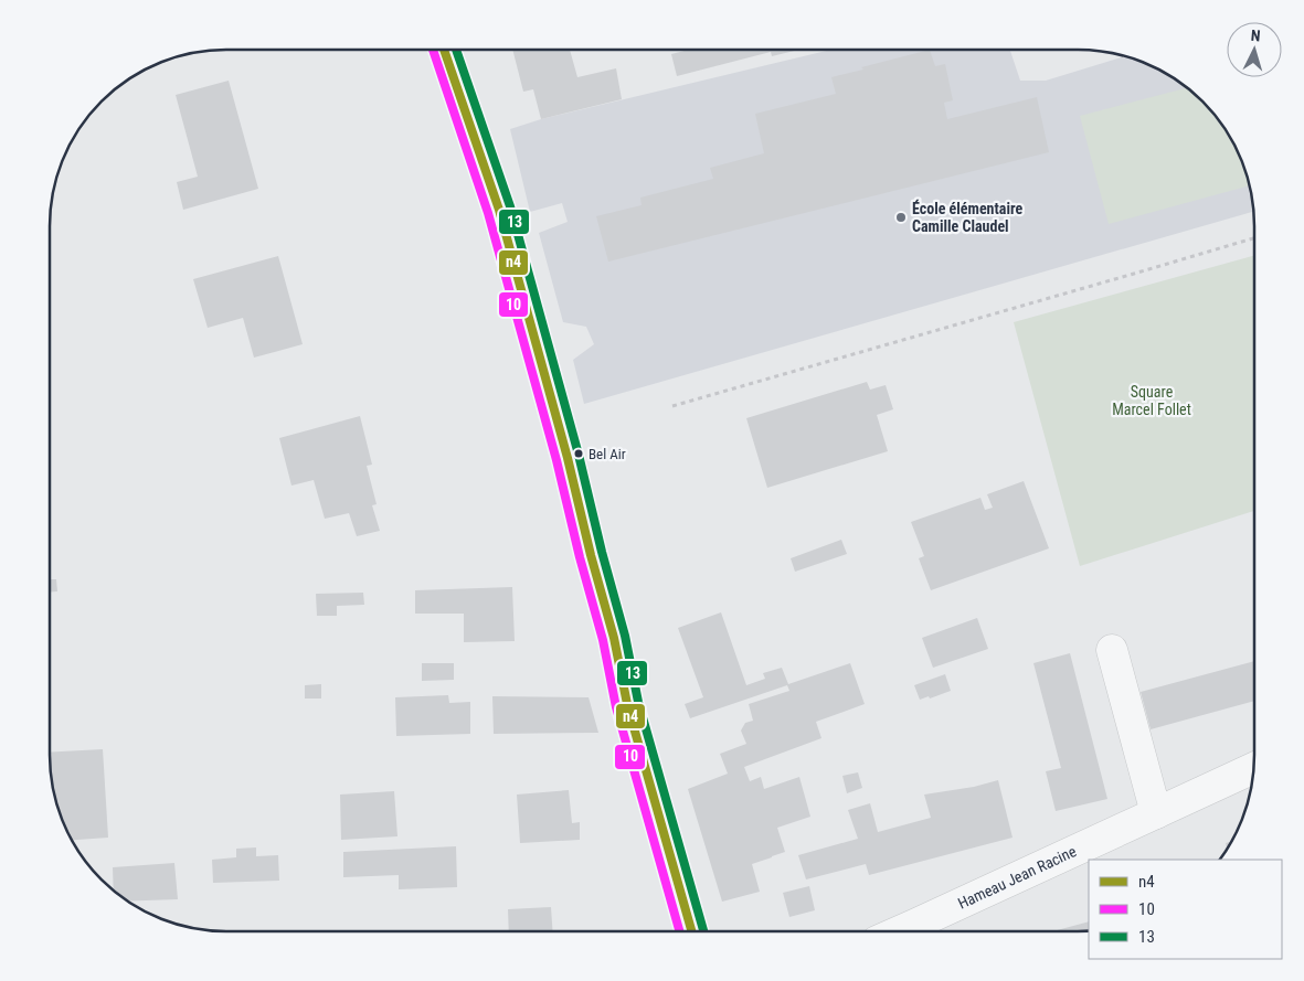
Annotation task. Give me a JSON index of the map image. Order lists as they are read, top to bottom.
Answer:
{
  "streets": {
    "street": ["Hameau Jean Racine"]
  },
  "parks": ["Square Marcel Follet"],
  "places": ["École élémentaire Camille Claudel", "Bel Air"],
  "lines": ["transit line n4", "transit line 10", "transit line 13"],
  "legend": ["n4", "10", "13"],
  "north": "top"
}
